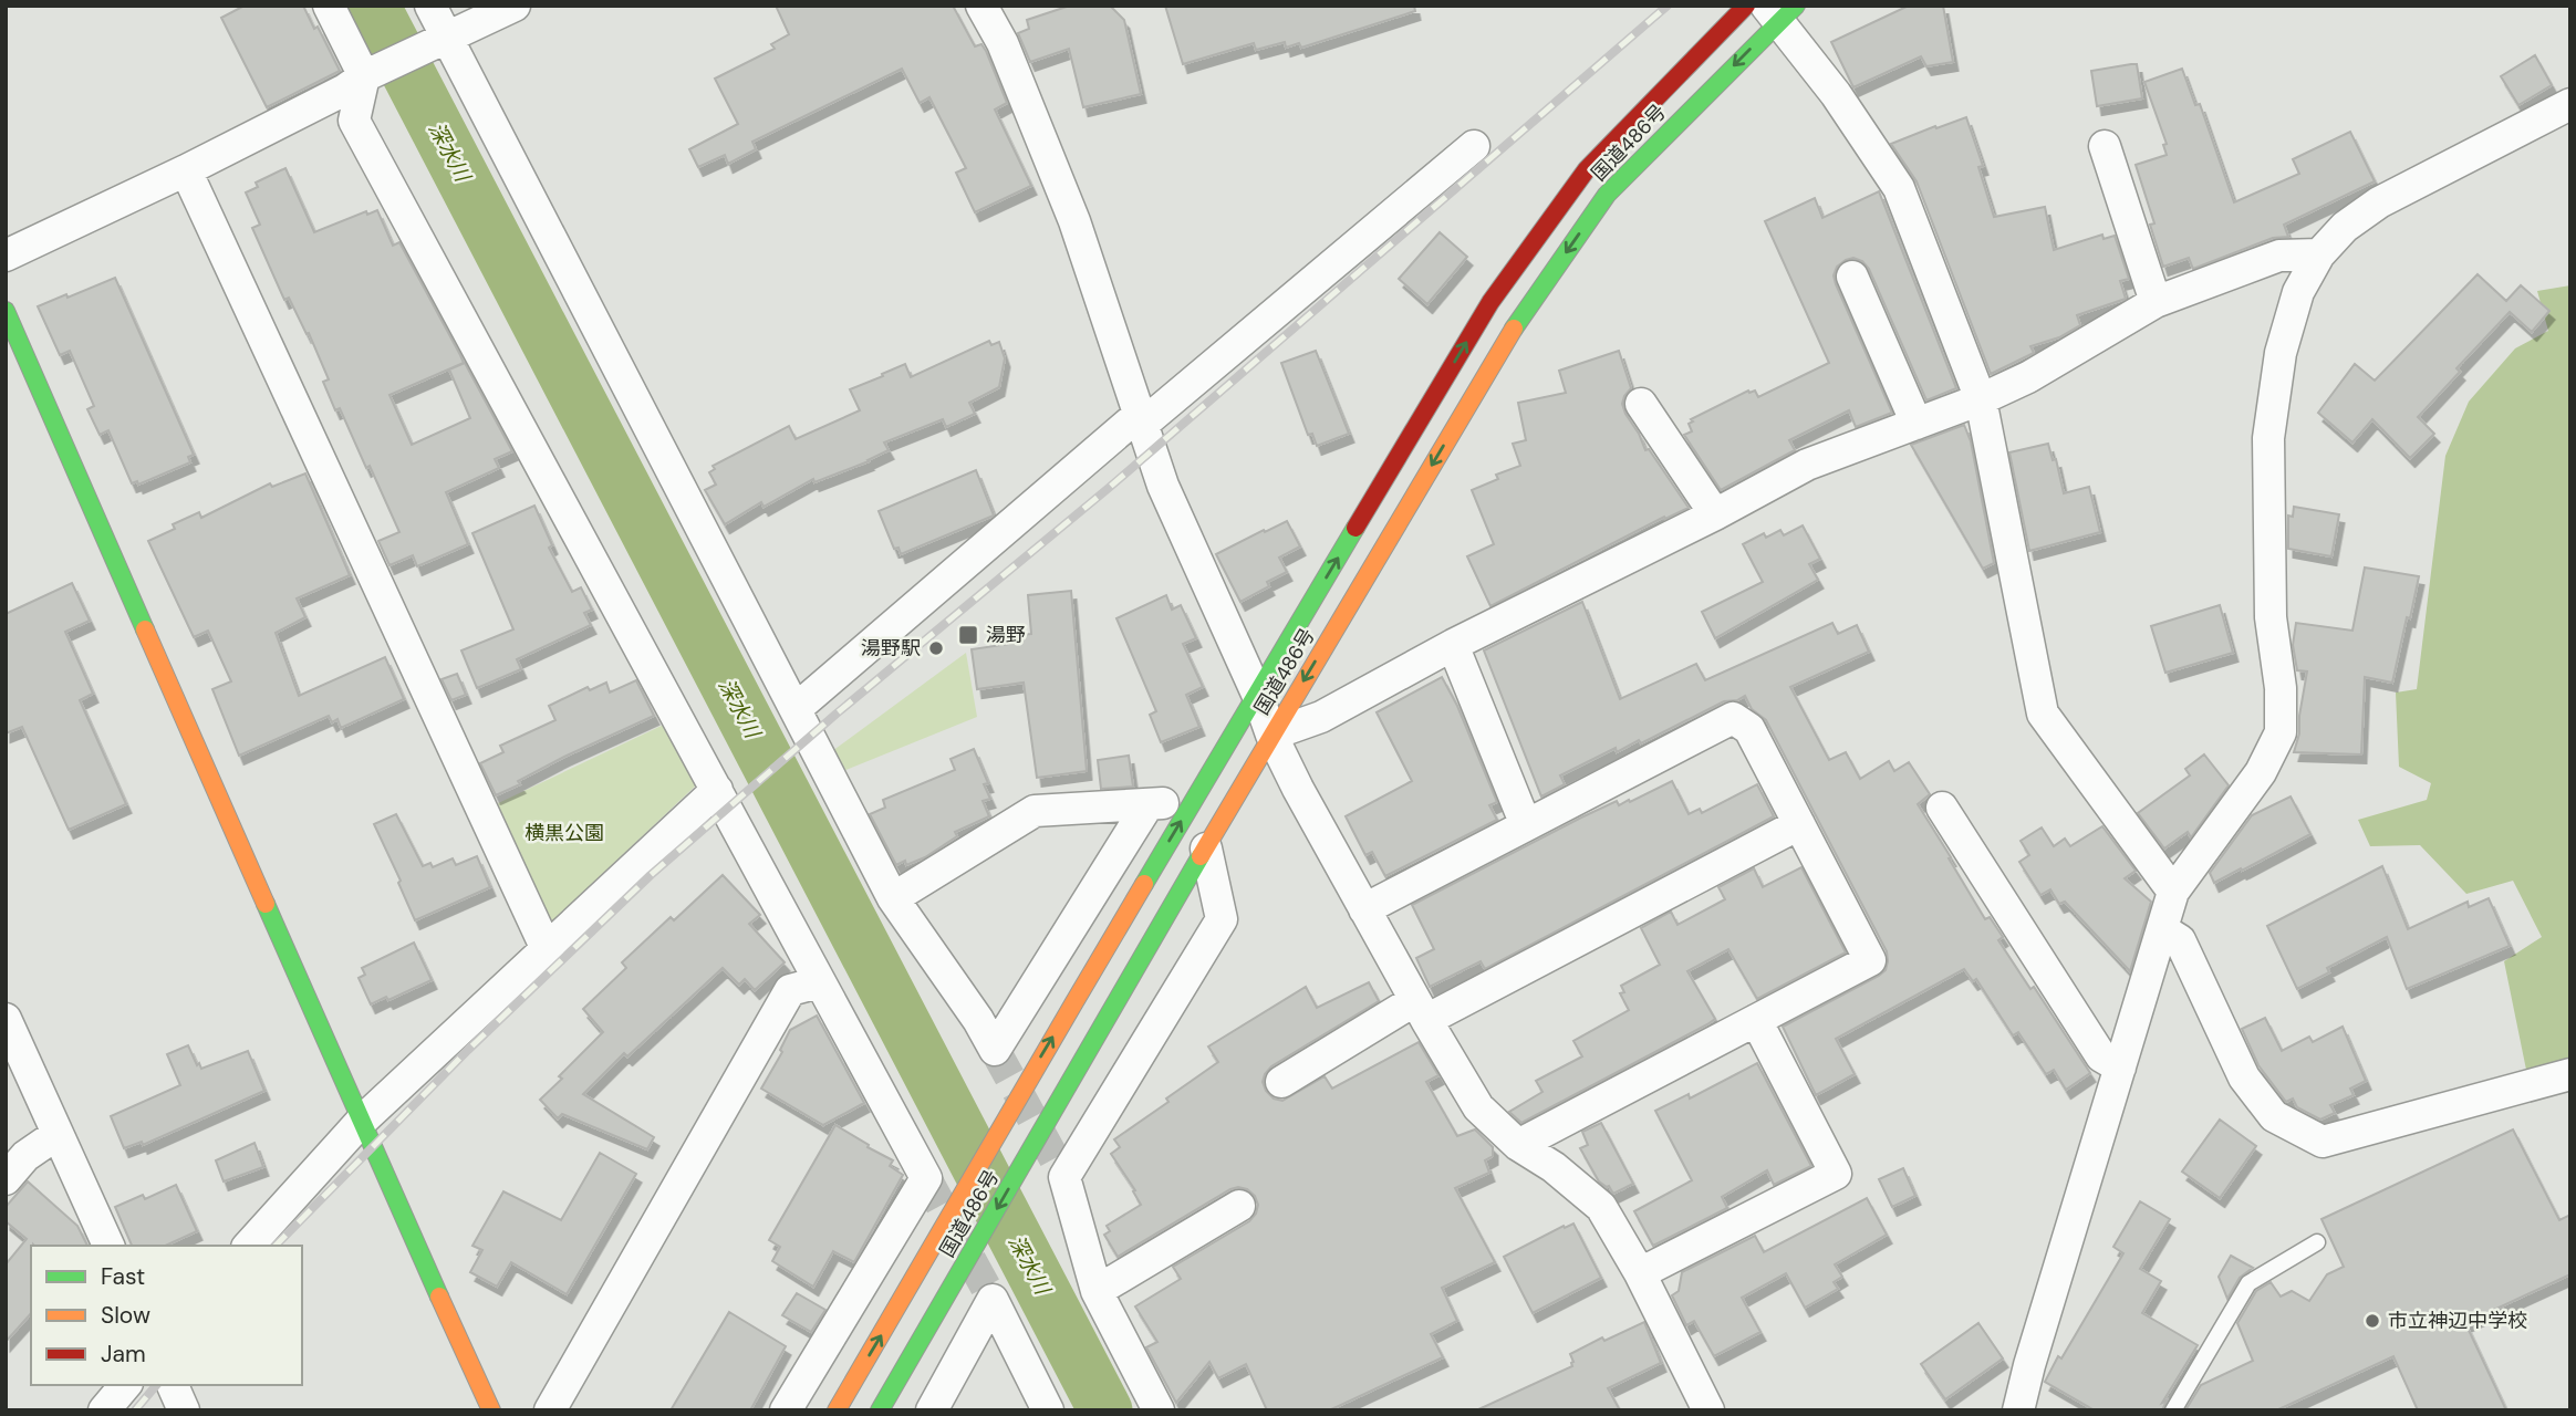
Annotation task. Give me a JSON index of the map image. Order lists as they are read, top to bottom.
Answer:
{
  "streets": {
    "main road": ["国道486号"]
  },
  "water": ["深水川"],
  "parks": ["横黒公園"],
  "places": {
    "transit": ["湯野"],
    "other": ["湯野駅", "市立神辺中学校"]
  },
  "legend": ["Fast", "Slow", "Jam"]
}
